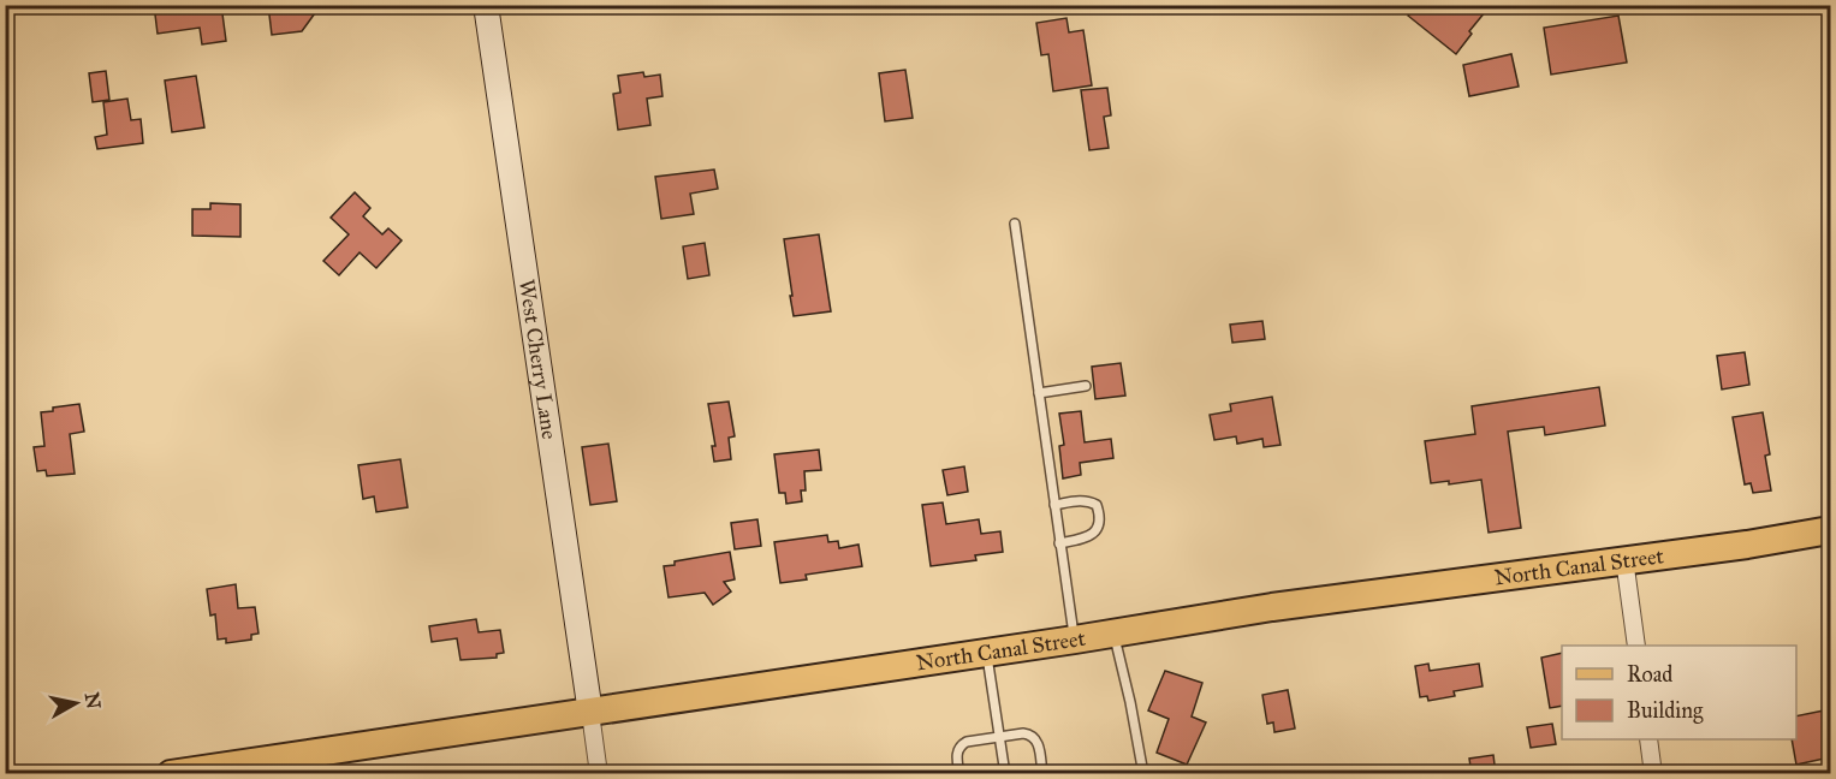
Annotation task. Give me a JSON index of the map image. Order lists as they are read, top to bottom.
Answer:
{
  "streets": {
    "main road": ["North Canal Street"],
    "street": ["West Cherry Lane"]
  },
  "crossings": [
    ["West Cherry Lane", "North Canal Street"]
  ],
  "legend": ["Road", "Building"],
  "north": "right"
}
